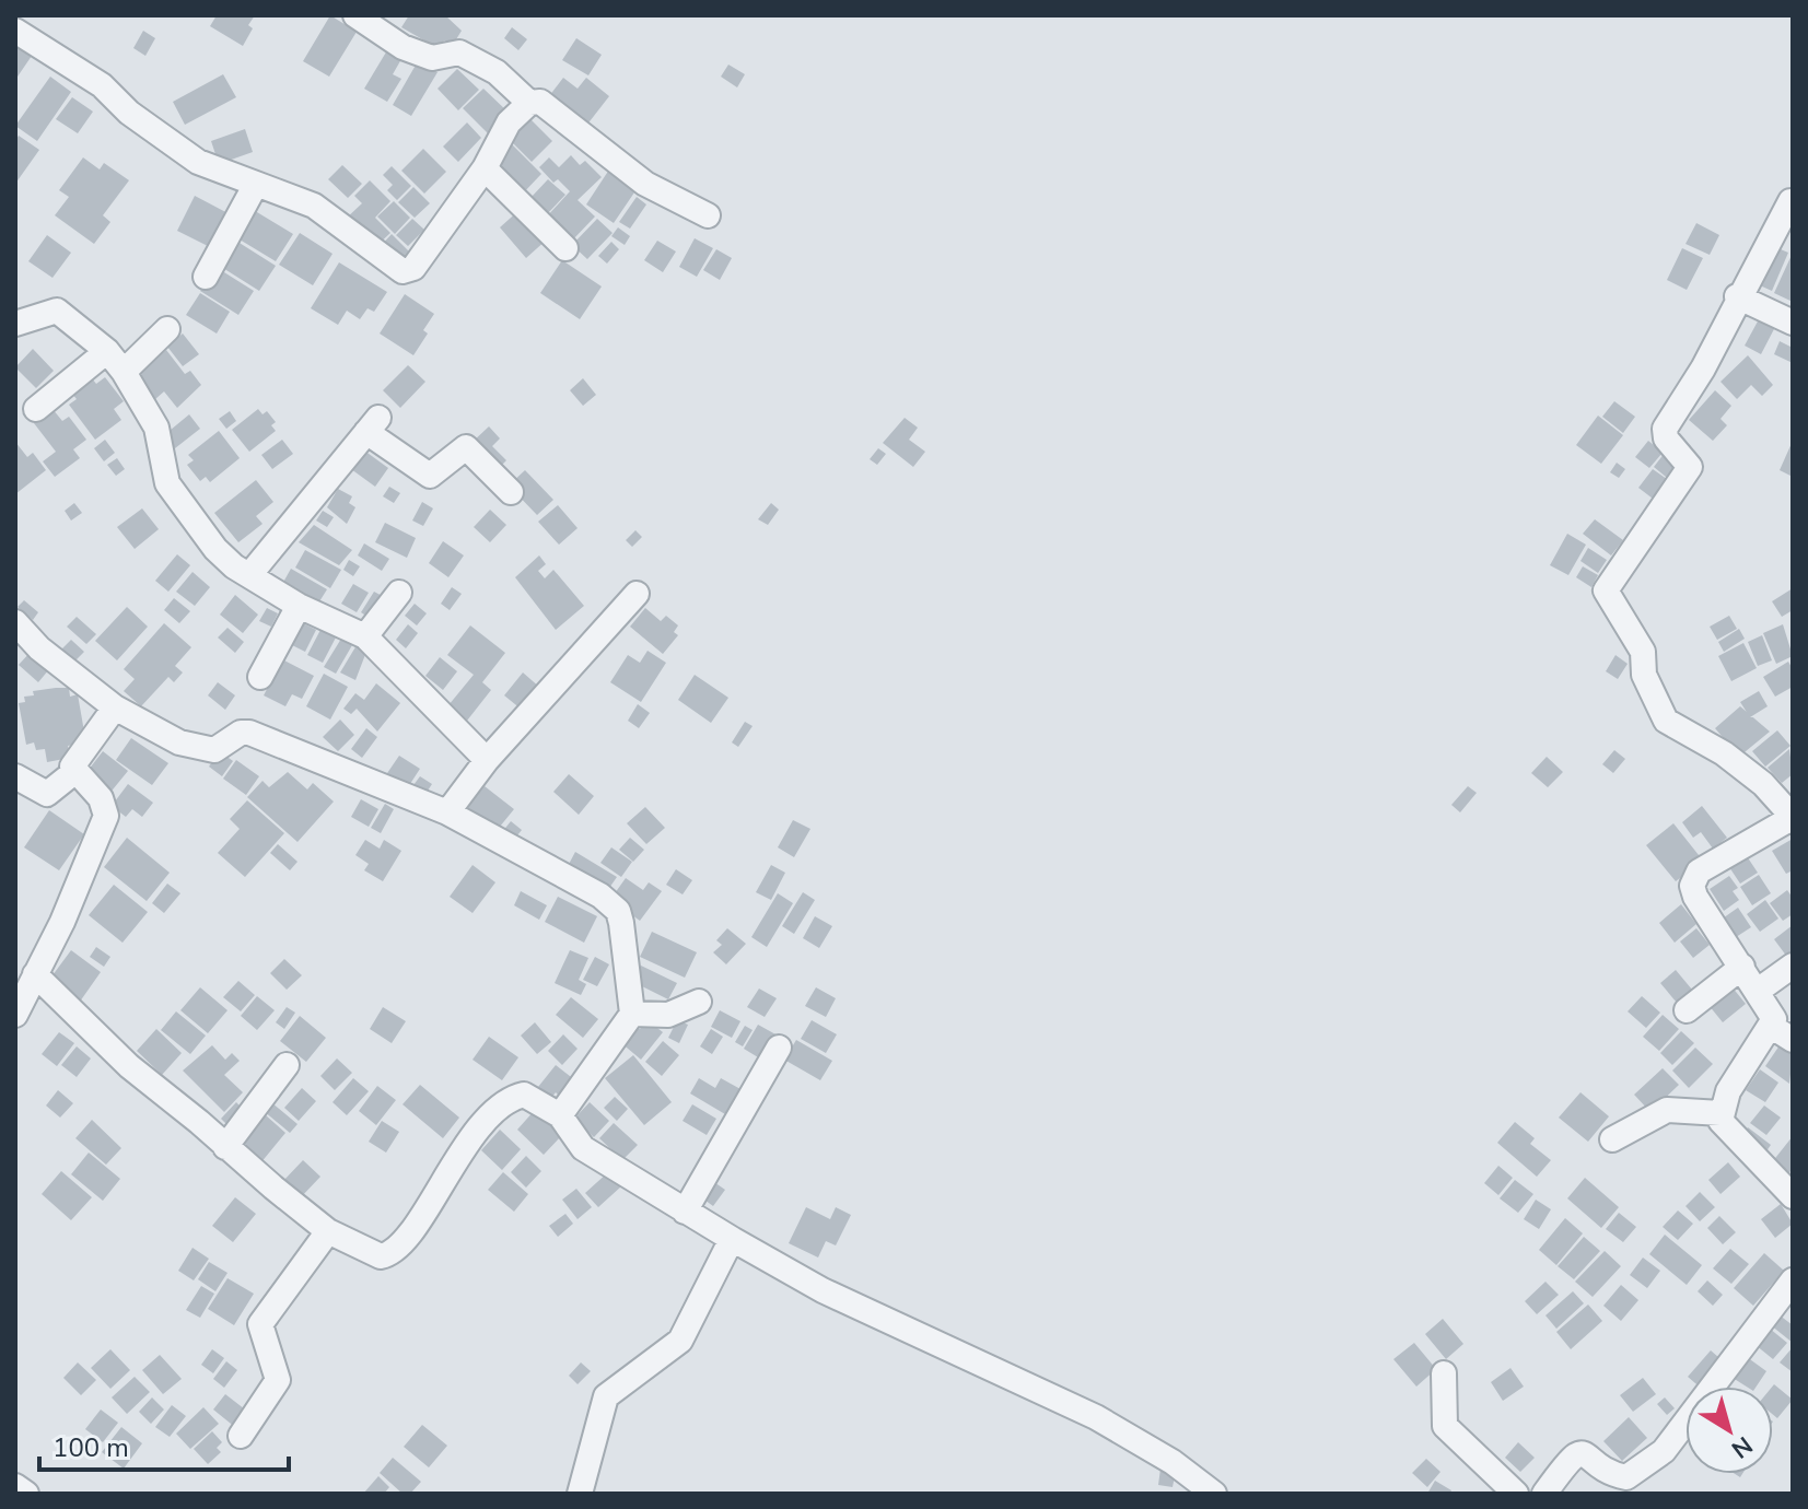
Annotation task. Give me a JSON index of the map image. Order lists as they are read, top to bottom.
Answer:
{
  "scale_bar": "100 m",
  "north": "bottom right"
}
